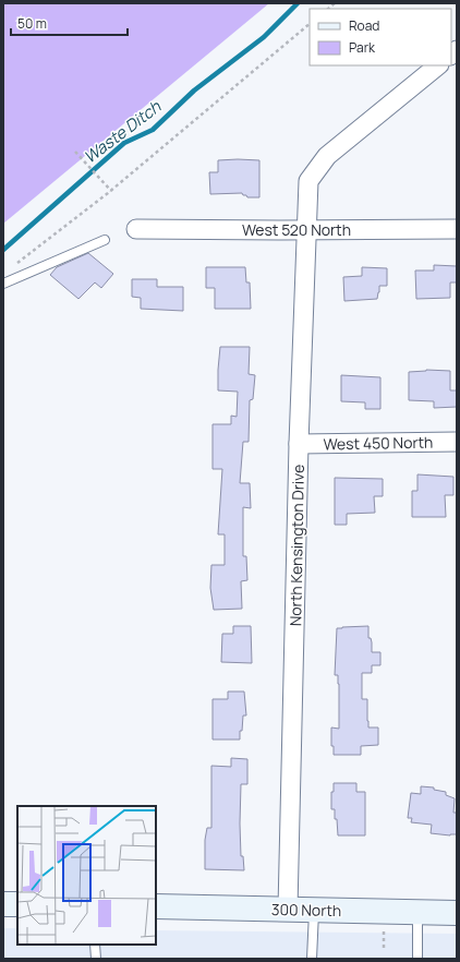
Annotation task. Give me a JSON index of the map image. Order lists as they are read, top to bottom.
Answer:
{
  "streets": {
    "street": [
      "West 520 North",
      "West 450 North",
      "North Kensington Drive",
      "300 North"
    ]
  },
  "crossings": [
    ["West 520 North", "North Kensington Drive"],
    ["West 450 North", "North Kensington Drive"],
    ["North Kensington Drive", "300 North"]
  ],
  "water": ["Waste Ditch"],
  "legend": ["Road", "Park"],
  "scale_bar": "50 m"
}
